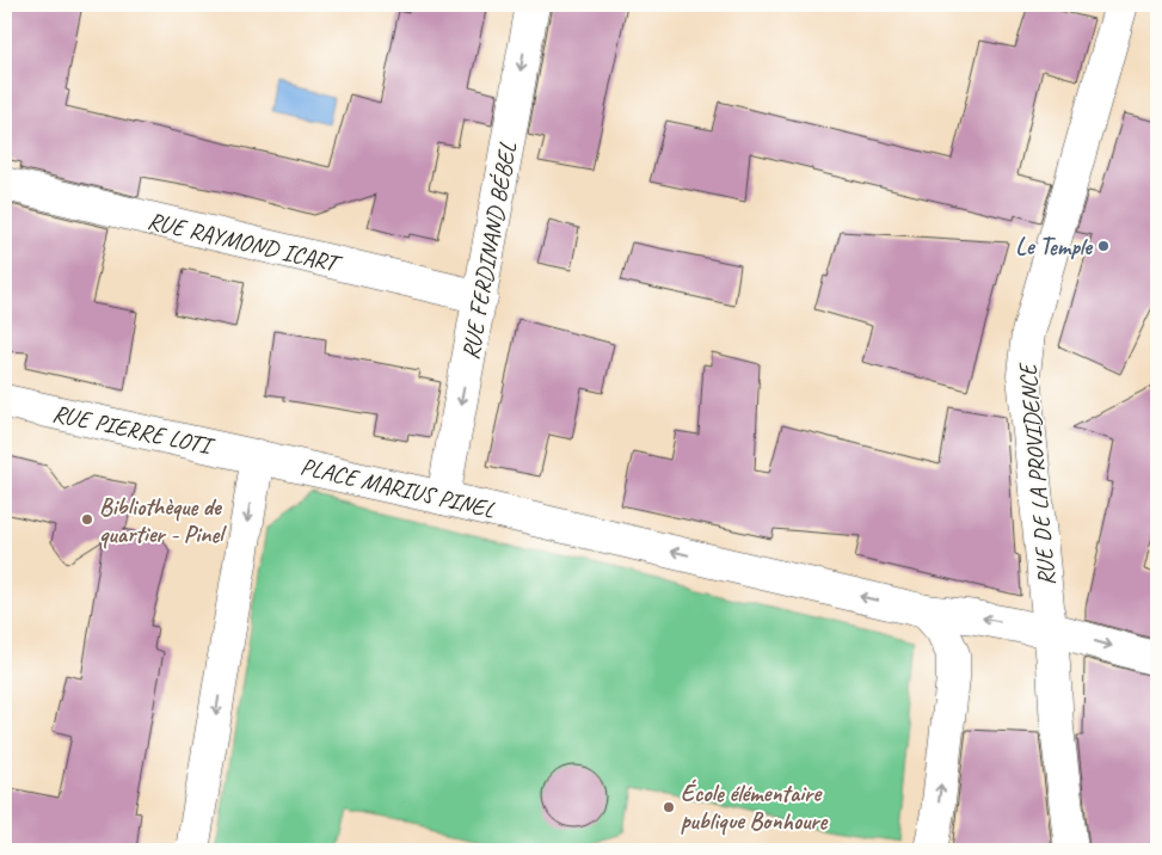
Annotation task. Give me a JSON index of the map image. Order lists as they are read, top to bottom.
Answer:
{
  "streets": {
    "street": [
      "RUE RAYMOND ICART",
      "RUE FERDINAND BÉBEL",
      "RUE PIERRE LOTI",
      "RUE DE LA PROVIDENCE",
      "PLACE MARIUS PINEL"
    ]
  },
  "crossings": [
    ["RUE RAYMOND ICART", "RUE FERDINAND BÉBEL"],
    ["RUE FERDINAND BÉBEL", "PLACE MARIUS PINEL"],
    ["RUE PIERRE LOTI", "PLACE MARIUS PINEL"],
    ["RUE DE LA PROVIDENCE", "PLACE MARIUS PINEL"]
  ],
  "one_way": ["RUE FERDINAND BÉBEL"],
  "places": ["Le Temple", "Bibliothèque de quartier - Pinel", "École élémentaire publique Bonhoure"]
}
